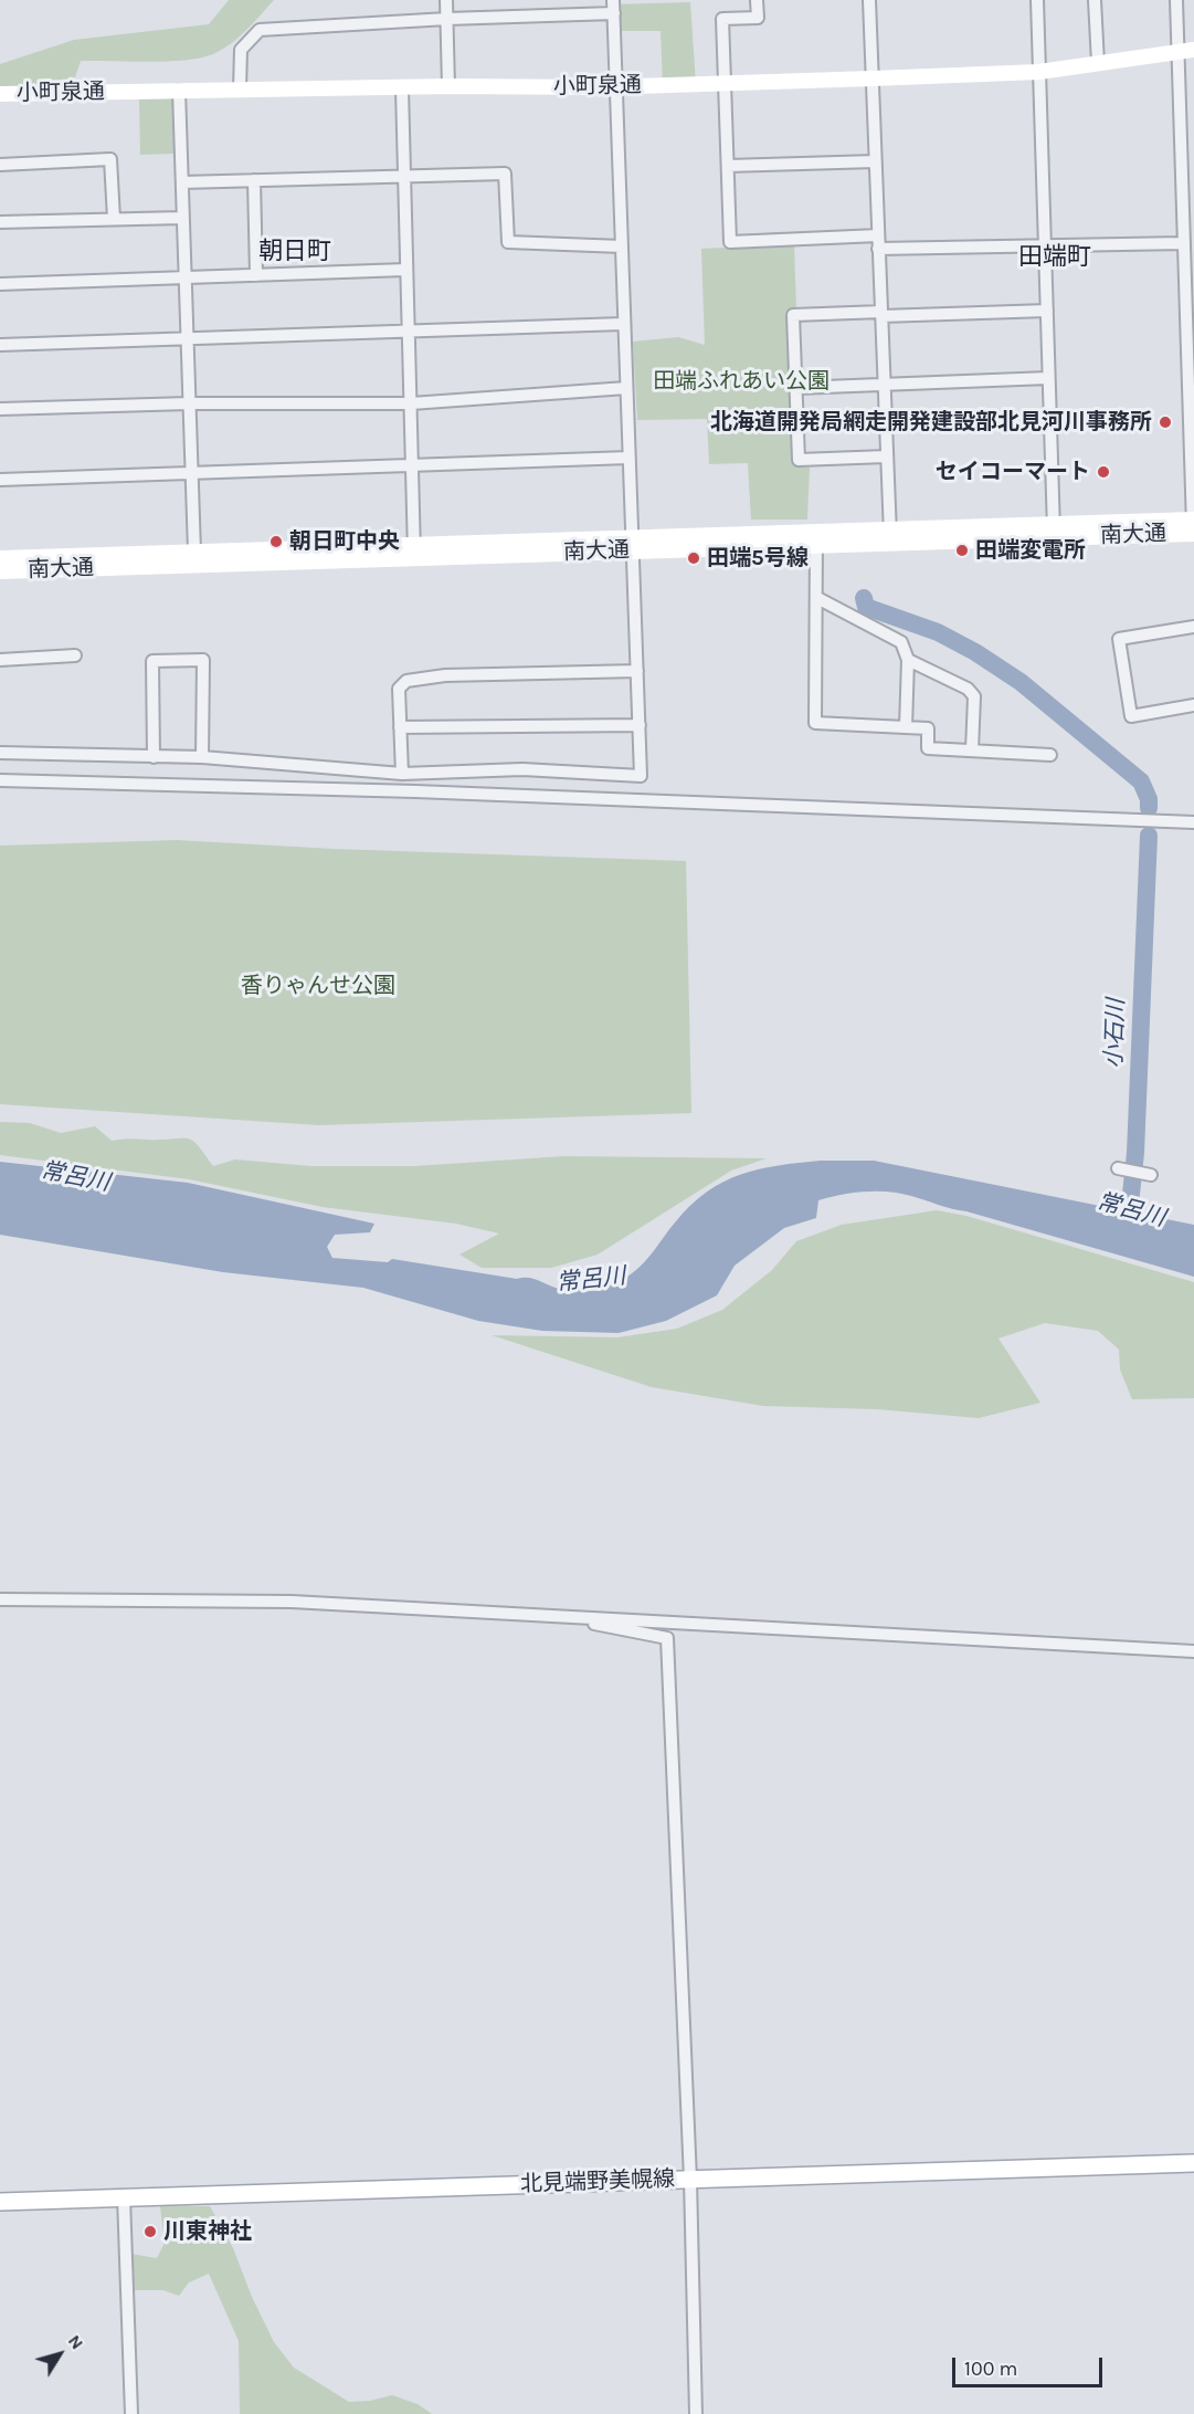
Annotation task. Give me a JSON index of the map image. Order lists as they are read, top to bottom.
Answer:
{
  "streets": {
    "main road": ["北見端野美幌線"],
    "street": ["小町泉通", "南大通"]
  },
  "districts": ["朝日町", "田端町"],
  "water": ["小石川", "常呂川"],
  "parks": ["田端ふれあい公園", "香りゃんせ公園"],
  "places": [
    "北海道開発局網走開発建設部北見河川事務所",
    "セイコーマート",
    "朝日町中央",
    "田端変電所",
    "田端5号線",
    "川東神社"
  ],
  "scale_bar": "100 m",
  "north": "top right"
}
